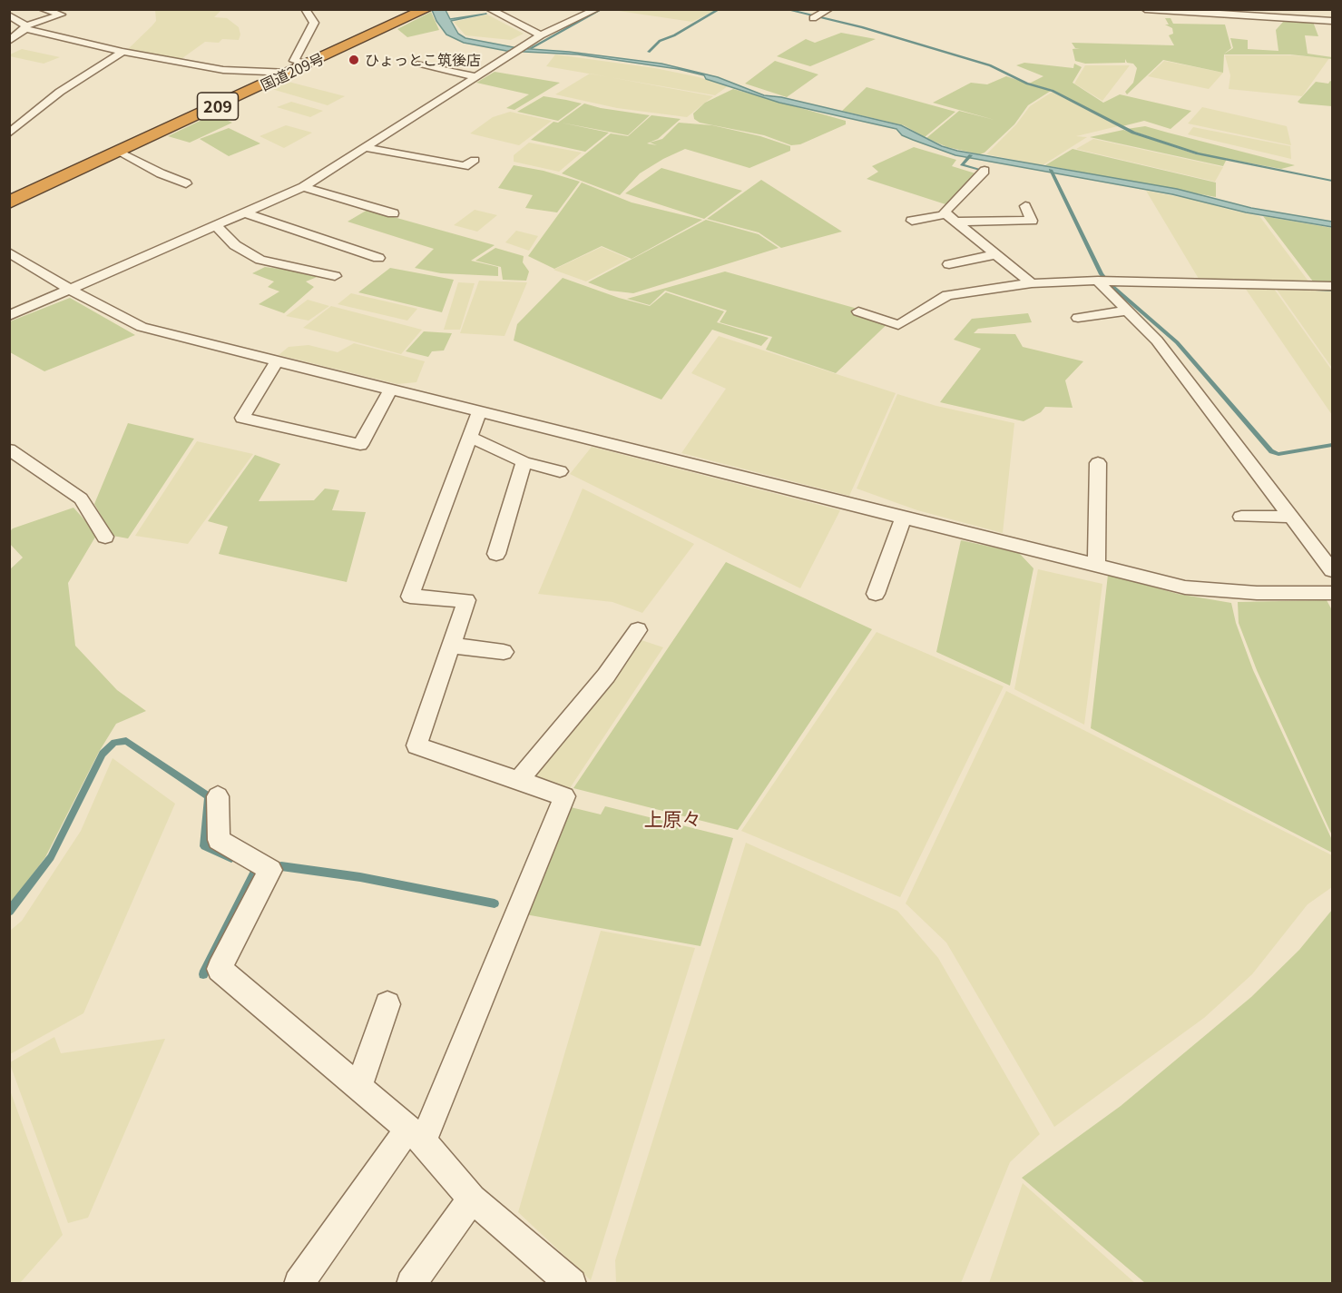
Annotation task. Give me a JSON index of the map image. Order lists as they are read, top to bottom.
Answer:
{
  "streets": {
    "highway": ["国道209号", "209"]
  },
  "districts": ["上原々"],
  "places": ["ひょっとこ筑後店"]
}
